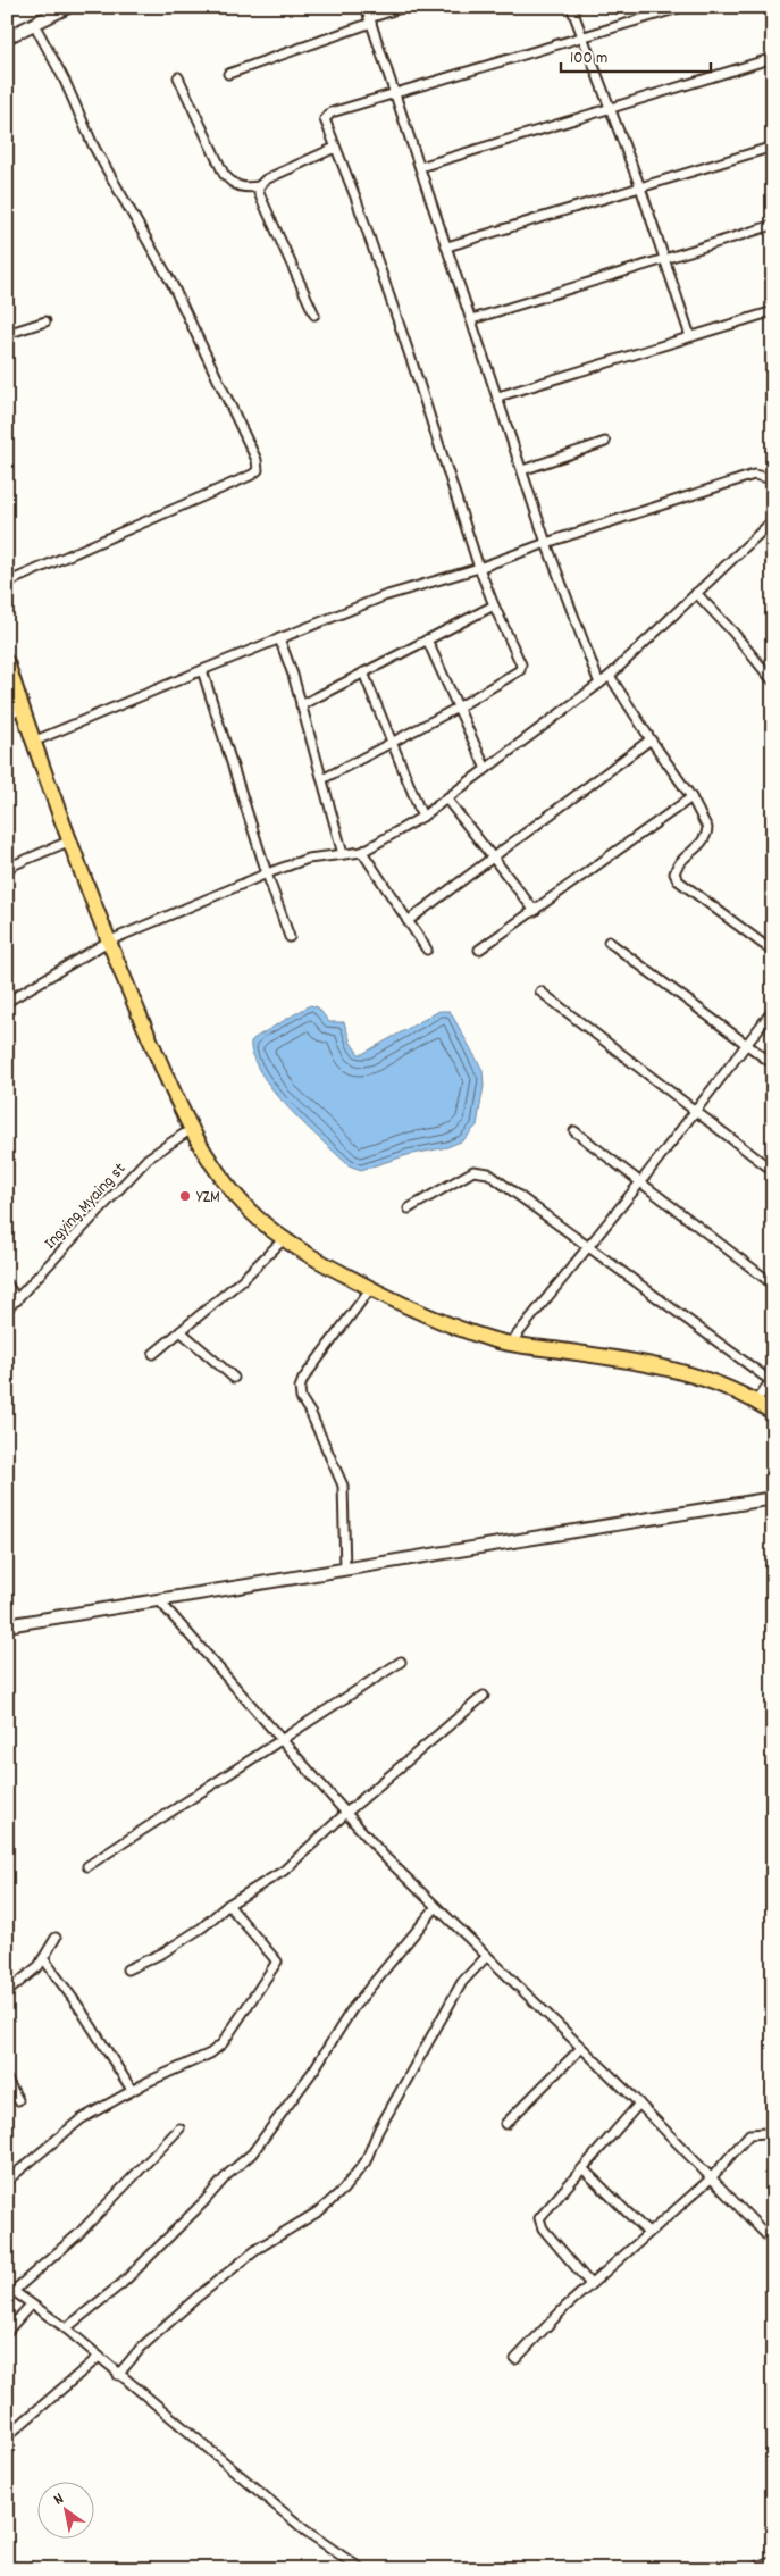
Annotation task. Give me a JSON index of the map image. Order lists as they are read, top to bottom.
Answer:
{
  "streets": {
    "street": ["Ingying Myaing st"]
  },
  "places": ["YZM"],
  "scale_bar": "100 m",
  "north": "top left"
}
